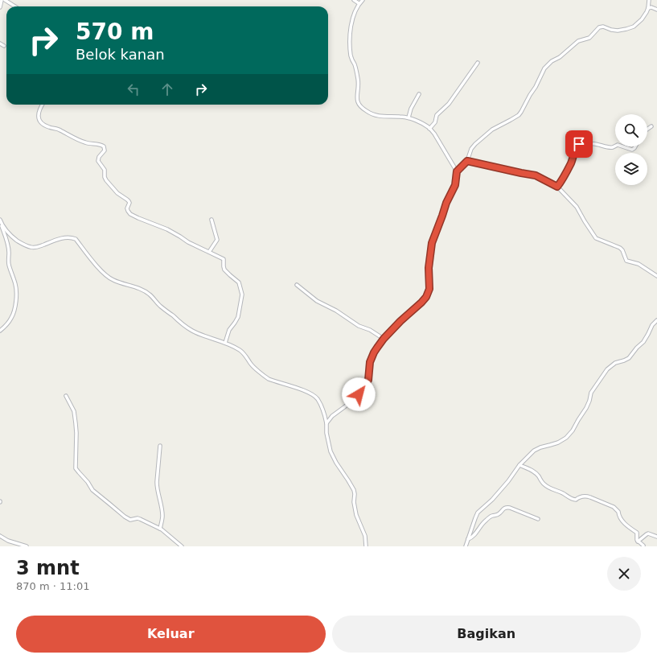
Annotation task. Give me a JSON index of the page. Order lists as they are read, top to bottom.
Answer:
{
  "page": {
    "turn": ["570 m", "Belok kanan"],
    "heading": ["3 mnt", "870 m · 11:01"],
    "buttons": ["Keluar", "Bagikan"]
  }
}
